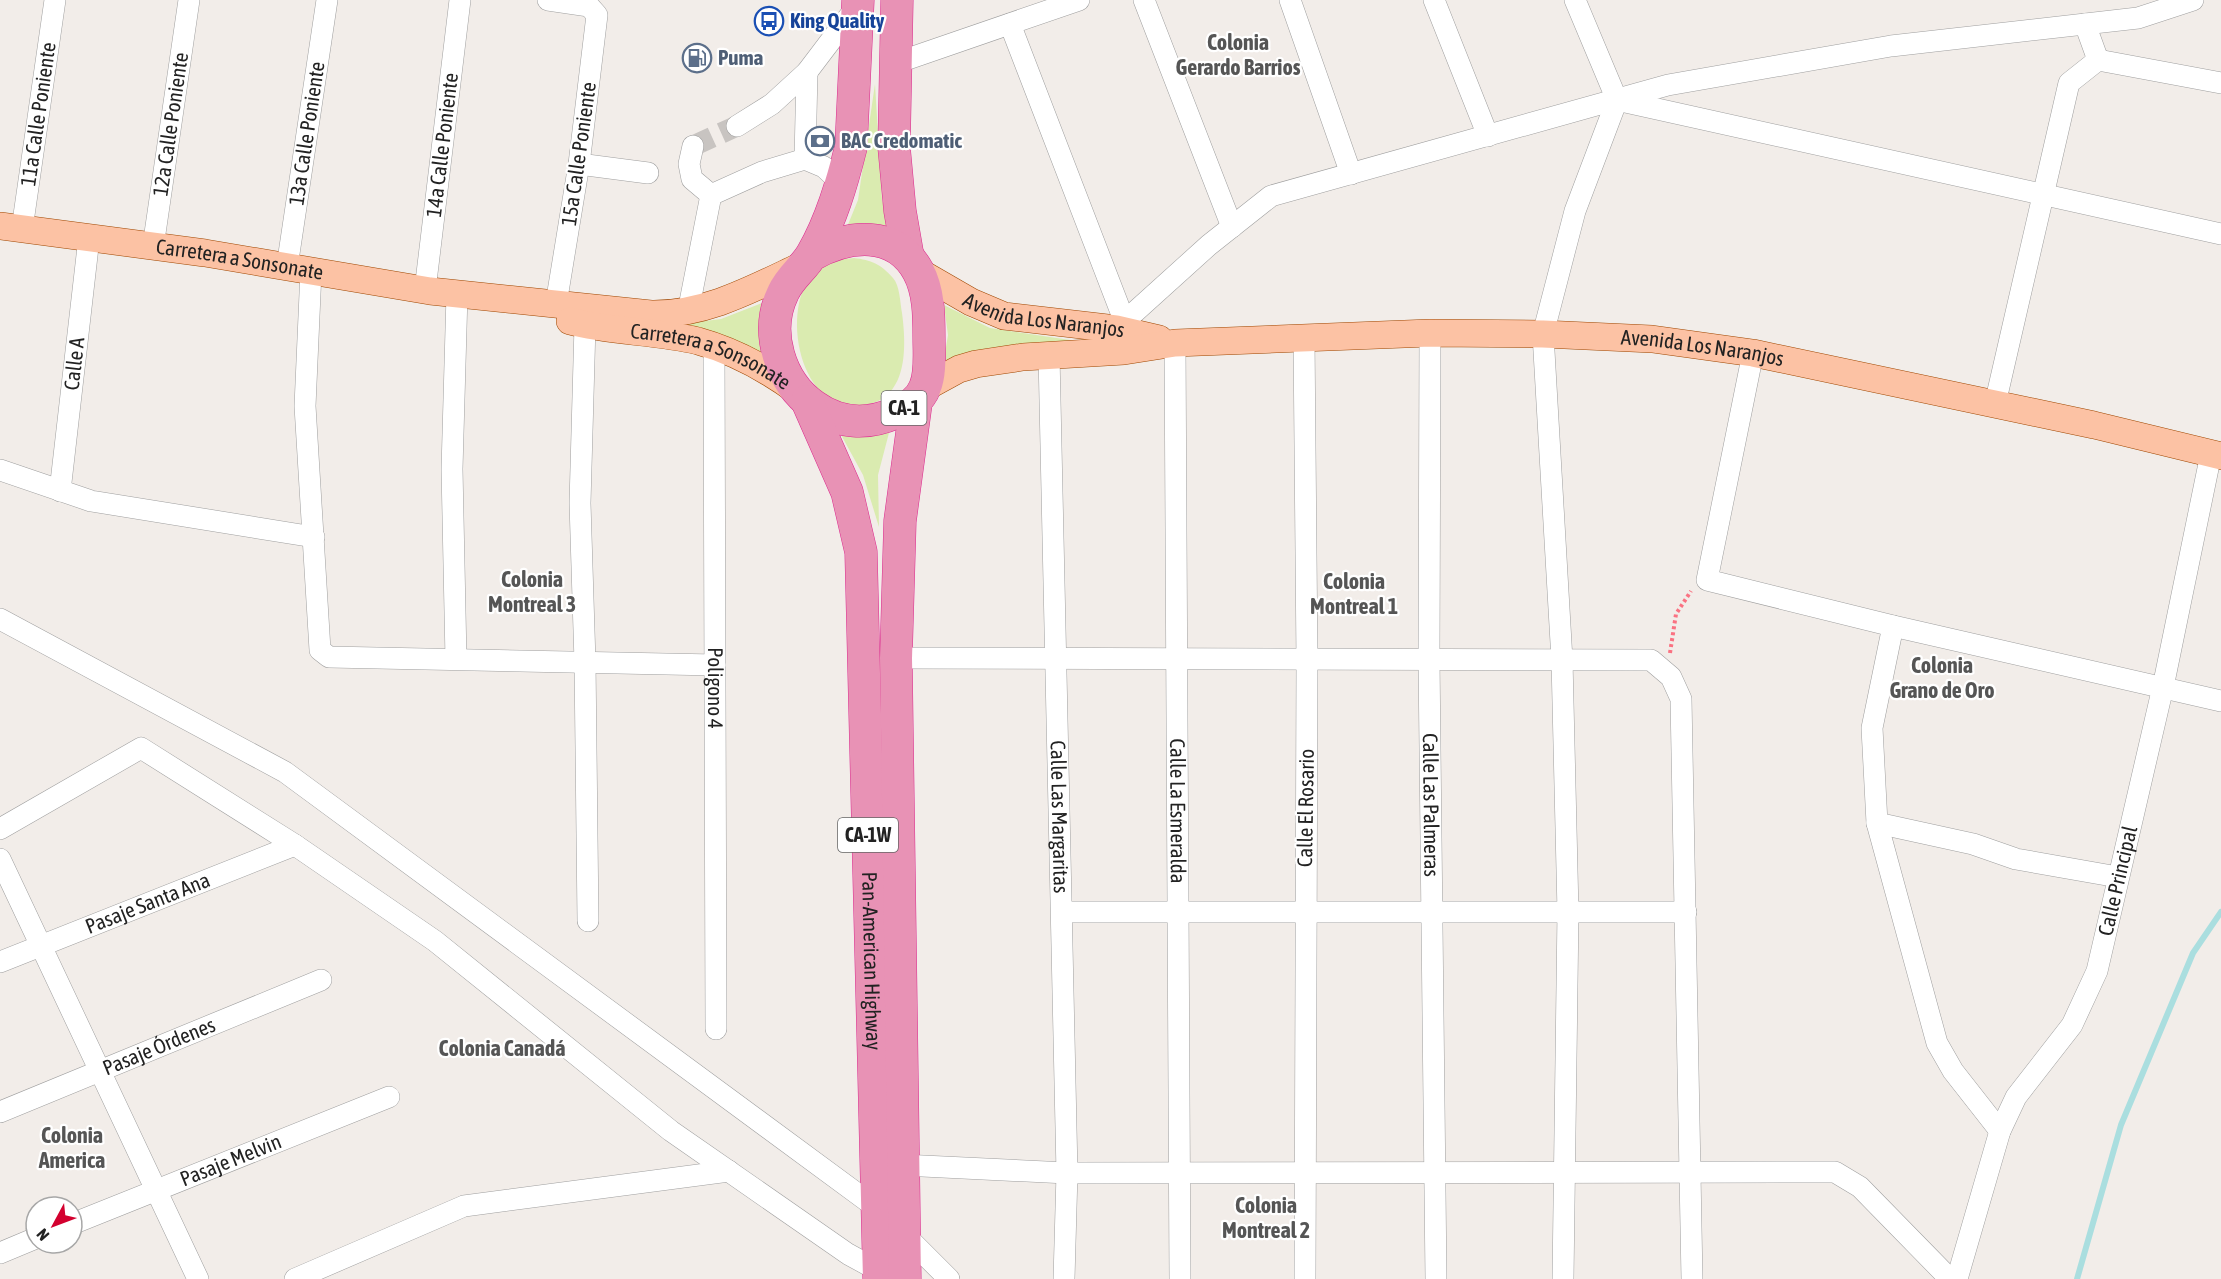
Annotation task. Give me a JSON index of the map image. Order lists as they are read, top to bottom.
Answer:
{
  "streets": {
    "highway": ["CA-1", "CA-1W", "Pan-American Highway"],
    "main road": ["Carretera a Sonsonate", "Avenida Los Naranjos"],
    "street": [
      "11a Calle Poniente",
      "12a Calle Poniente",
      "13a Calle Poniente",
      "14a Calle Poniente",
      "15a Calle Poniente",
      "Calle A",
      "Poligono 4",
      "Calle Las Palmeras",
      "Calle El Rosario",
      "Calle La Esmeralda",
      "Calle Las Margaritas",
      "Calle Principal",
      "Pasaje Santa Ana",
      "Pasaje Órdenes",
      "Pasaje Melvin"
    ]
  },
  "crossings": [
    ["11a Calle Poniente", "Carretera a Sonsonate"],
    ["12a Calle Poniente", "Carretera a Sonsonate"],
    ["13a Calle Poniente", "Carretera a Sonsonate"],
    ["13a Calle Poniente", "Poligono 4"],
    ["14a Calle Poniente", "Carretera a Sonsonate"],
    ["15a Calle Poniente", "Carretera a Sonsonate"],
    ["Carretera a Sonsonate", "Avenida Los Naranjos"],
    ["Carretera a Sonsonate", "Calle A"],
    ["Carretera a Sonsonate", "CA-1"],
    ["Carretera a Sonsonate", "Poligono 4"],
    ["Carretera a Sonsonate", "Pan-American Highway"],
    ["Avenida Los Naranjos", "CA-1"],
    ["Avenida Los Naranjos", "Calle Las Palmeras"],
    ["Avenida Los Naranjos", "Calle El Rosario"],
    ["Avenida Los Naranjos", "Calle La Esmeralda"],
    ["Avenida Los Naranjos", "Calle Las Margaritas"],
    ["Avenida Los Naranjos", "Calle Principal"],
    ["Avenida Los Naranjos", "Pan-American Highway"],
    ["CA-1", "Pan-American Highway"]
  ],
  "districts": [
    "Colonia Gerardo Barrios",
    "Colonia Montreal 3",
    "Colonia Montreal 1",
    "Colonia Grano de Oro",
    "Colonia Canadá",
    "Colonia America",
    "Colonia Montreal 2"
  ],
  "places": {
    "bus stop": ["King Quality"],
    "fuel station": ["Puma"],
    "bank": ["BAC Credomatic"]
  },
  "north": "bottom left"
}
